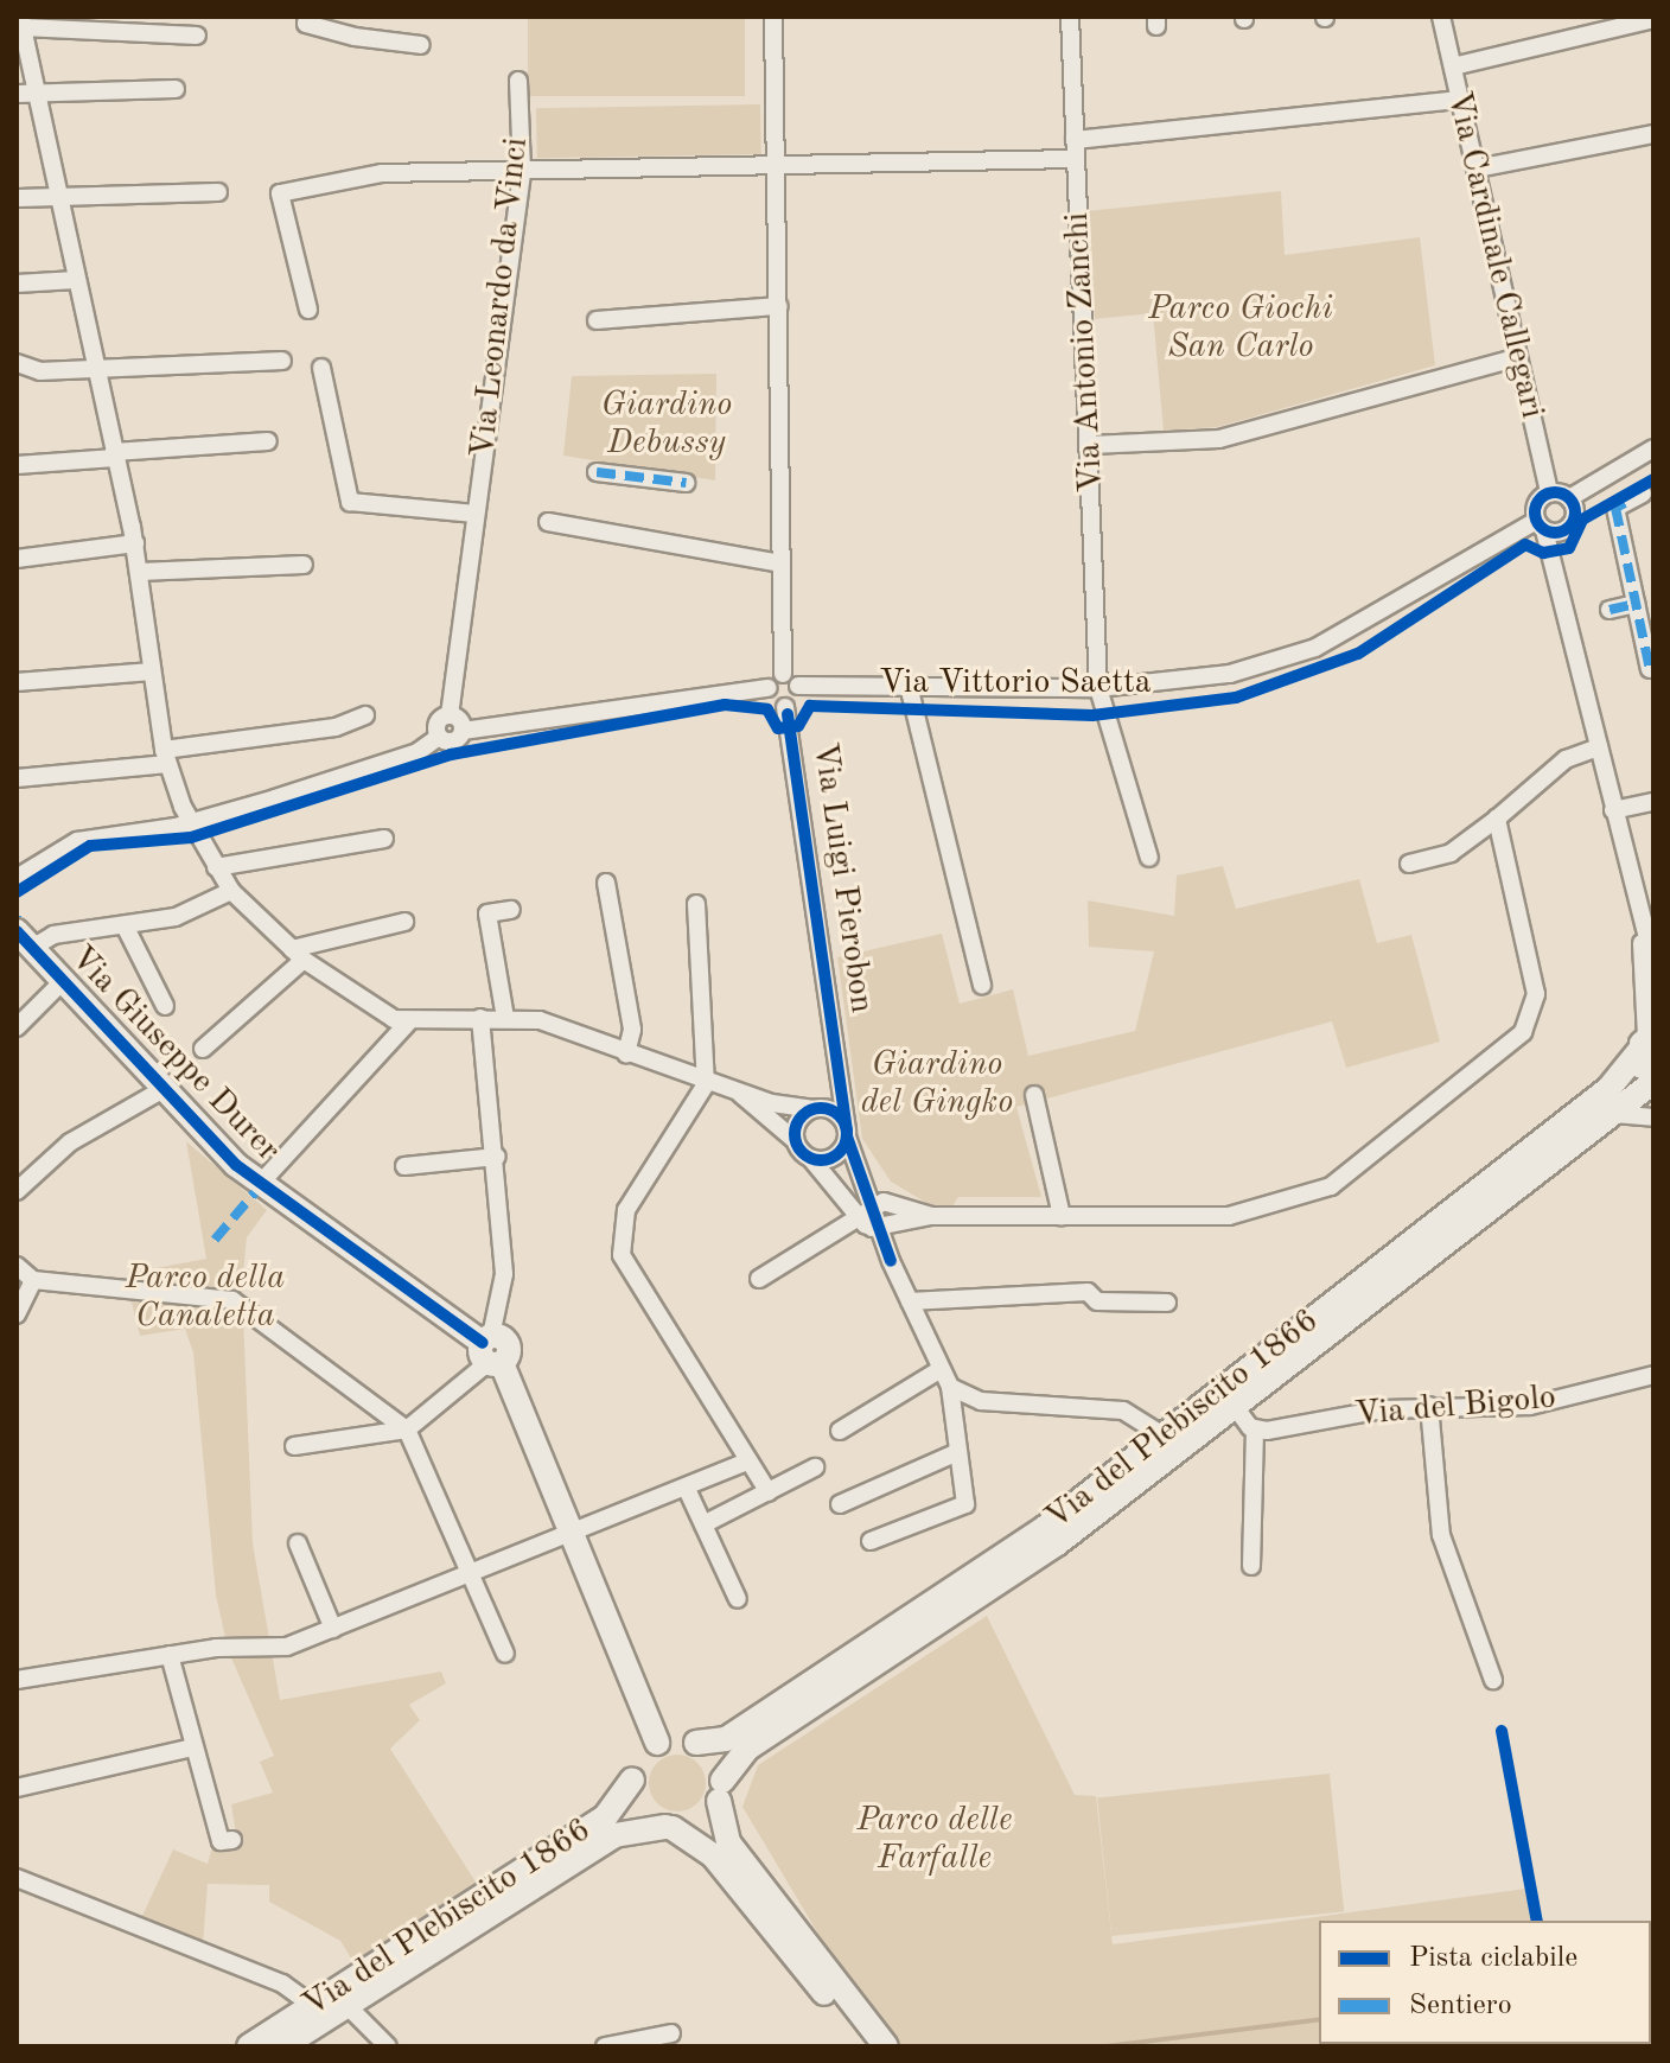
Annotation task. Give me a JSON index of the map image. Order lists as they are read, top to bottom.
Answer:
{
  "streets": {
    "main road": ["Via Giuseppe Durer", "Via del Plebiscito 1866"],
    "street": [
      "Via Cardinale Callegari",
      "Via Leonardo da Vinci",
      "Via Antonio Zanchi",
      "Via Vittorio Saetta",
      "Via Luigi Pierobon",
      "Via del Bigolo"
    ]
  },
  "crossings": [
    ["Via Cardinale Callegari", "Via Vittorio Saetta"],
    ["Via Antonio Zanchi", "Via Vittorio Saetta"]
  ],
  "parks": [
    "Parco Giochi San Carlo",
    "Giardino Debussy",
    "Giardino del Gingko",
    "Parco della Canaletta",
    "Parco delle Farfalle"
  ],
  "legend": ["Pista ciclabile", "Sentiero"]
}
